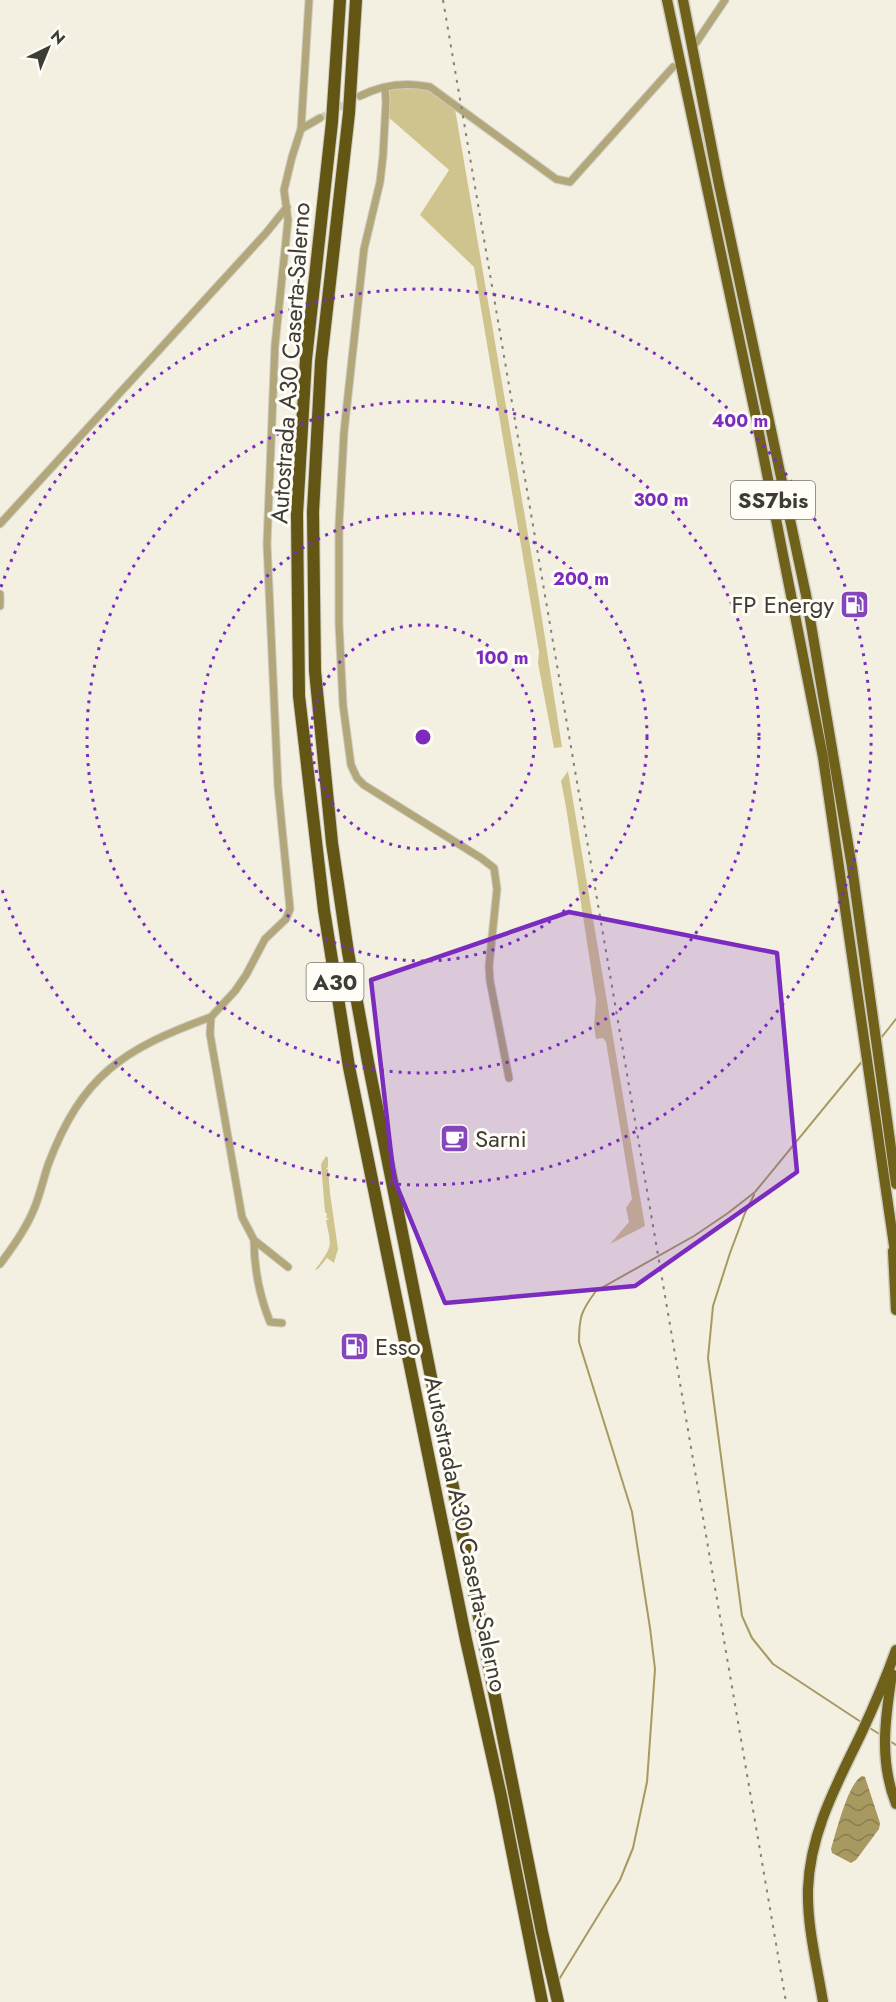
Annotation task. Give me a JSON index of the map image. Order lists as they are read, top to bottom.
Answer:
{
  "streets": {
    "highway": ["Autostrada A30 Caserta-Salerno", "SS7bis", "A30"]
  },
  "places": {
    "fuel station": ["FP Energy", "Esso"],
    "cafe": ["Sarni"]
  },
  "north": "top right",
  "rings": [
    "400 m",
    "300 m",
    "200 m",
    "100 m"
  ]
}
